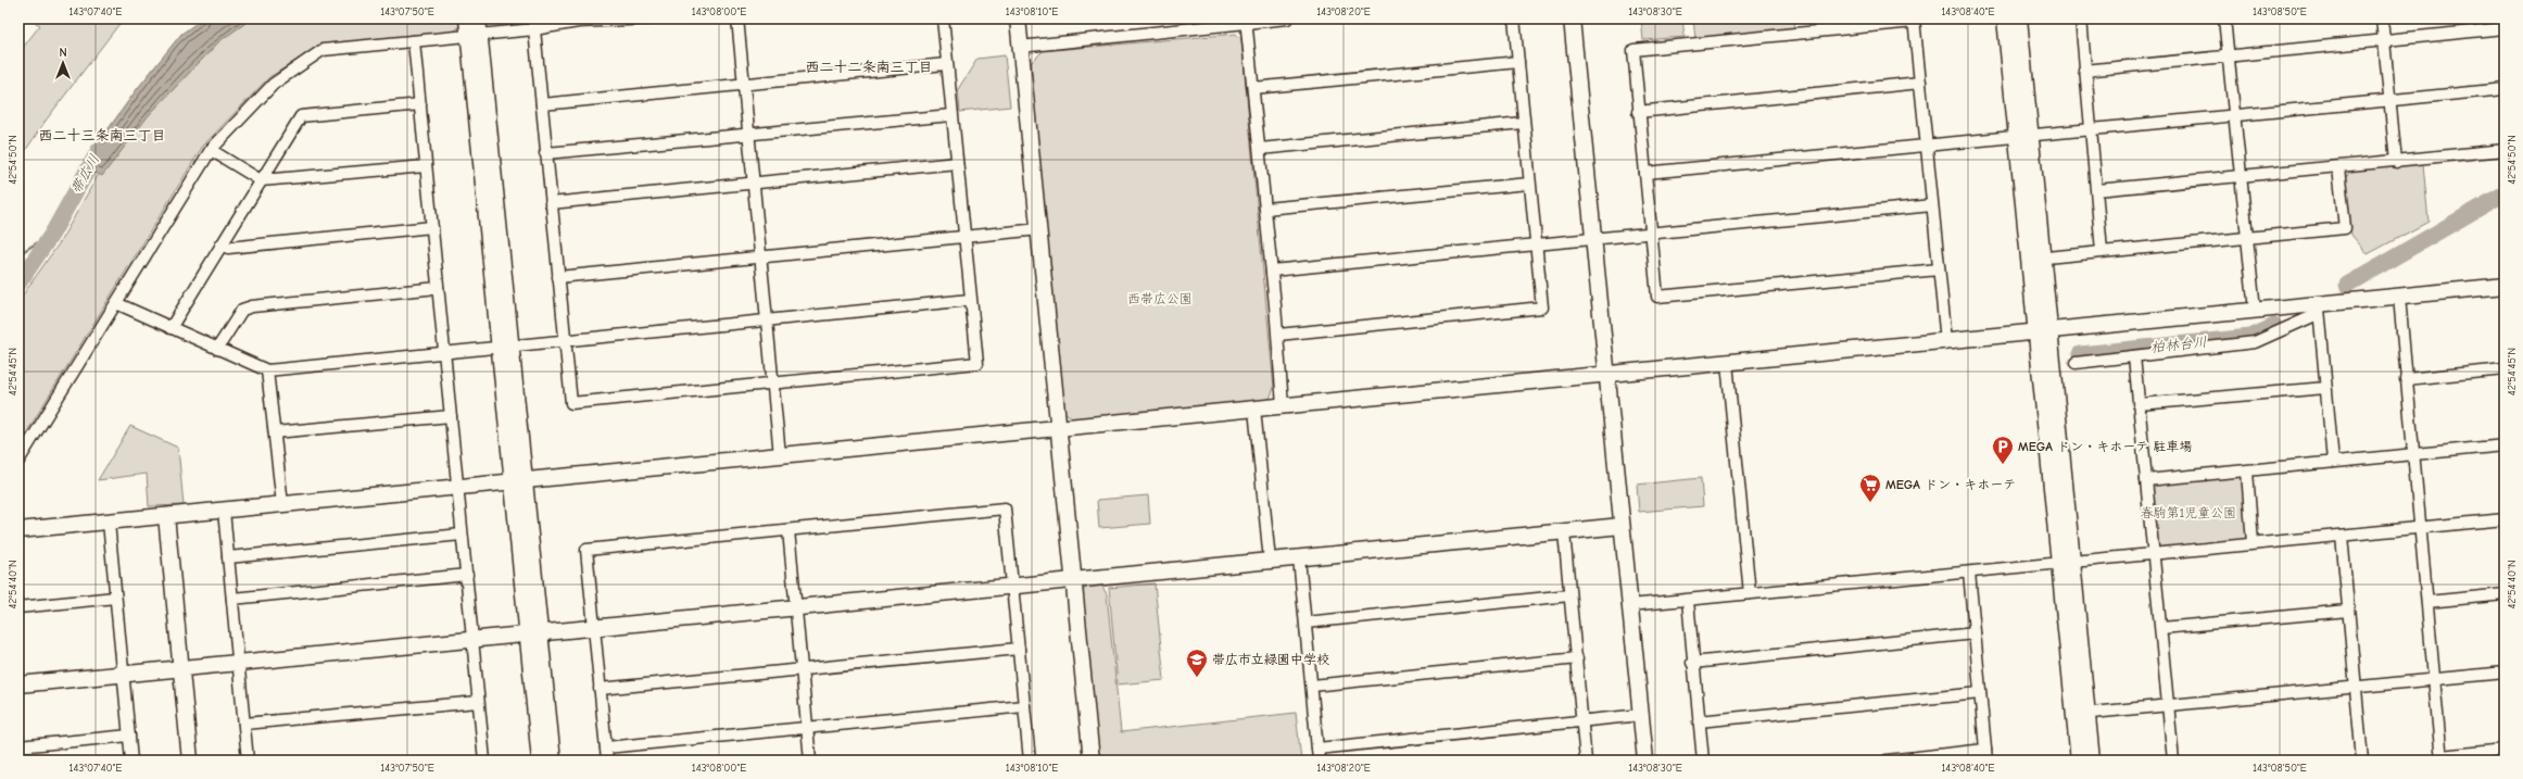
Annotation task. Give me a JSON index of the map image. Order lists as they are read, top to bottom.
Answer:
{
  "districts": ["西二十二条南三丁目", "西二十三条南三丁目"],
  "water": ["帯広川", "柏林台川"],
  "parks": ["西帯広公園", "春駒第1児童公園"],
  "places": {
    "parking": ["MEGA ドン・キホーテ 駐車場"],
    "supermarket": ["MEGA ドン・キホーテ"],
    "school or university": ["帯広市立緑園中学校"]
  },
  "north": "top",
  "coordinates": [
    "143°07'40\"E",
    "143°07'50\"E",
    "143°08'00\"E",
    "143°08'10\"E",
    "143°08'20\"E",
    "143°08'30\"E",
    "143°08'40\"E",
    "143°08'50\"E",
    "42°54'50\"N",
    "42°54'45\"N",
    "42°54'40\"N"
  ]
}
